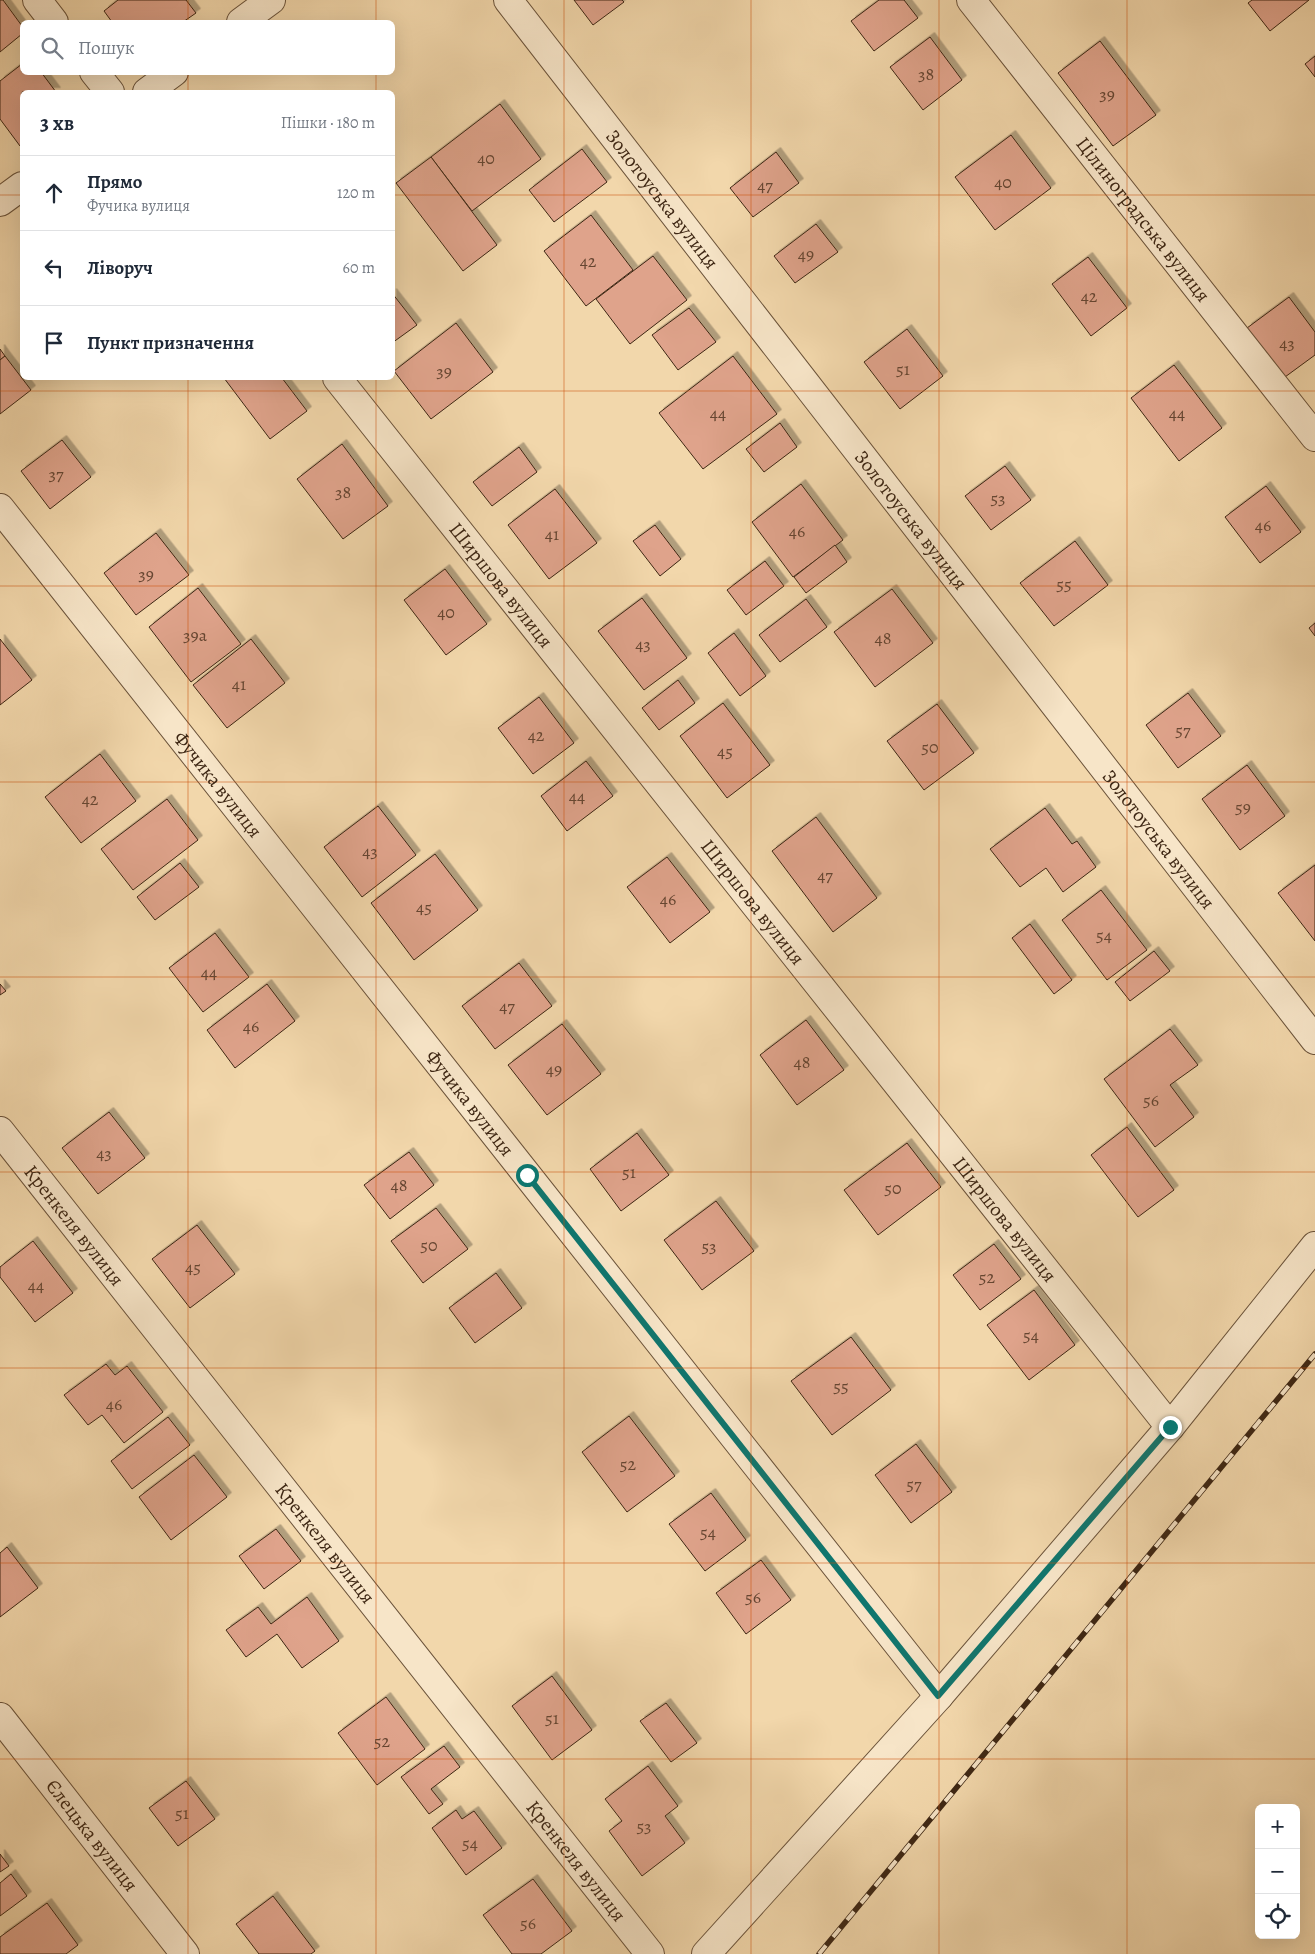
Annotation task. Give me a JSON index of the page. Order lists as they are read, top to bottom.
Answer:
{
  "streets": {
    "street": [
      "Золотоуська вулиця",
      "Цілиноградська вулиця",
      "Ширшова вулиця",
      "Фучика вулиця",
      "Кренкеля вулиця",
      "Єлецька вулиця"
    ]
  },
  "house_numbers": [
    "38",
    "39",
    "40",
    "40",
    "47",
    "49",
    "42",
    "42",
    "43",
    "51",
    "39",
    "44",
    "44",
    "37",
    "38",
    "53",
    "46",
    "46",
    "41",
    "39",
    "55",
    "40",
    "39а",
    "48",
    "43",
    "41",
    "57",
    "42",
    "50",
    "45",
    "44",
    "42",
    "59",
    "43",
    "47",
    "46",
    "45",
    "54",
    "44",
    "47",
    "46",
    "48",
    "49",
    "56",
    "43",
    "51",
    "48",
    "50",
    "50",
    "53",
    "45",
    "52",
    "44",
    "54",
    "55",
    "46",
    "52",
    "57",
    "54",
    "56",
    "51",
    "52",
    "51",
    "53",
    "54",
    "56"
  ],
  "page": {
    "search": "Пошук",
    "heading": ["3 хв", "Пішки · 180 m"],
    "list": [
      ["Прямо", "Фучика вулиця", "120 m"],
      ["Ліворуч", "60 m"],
      "Пункт призначення"
    ],
    "map_buttons": ["+", "−"]
  }
}
